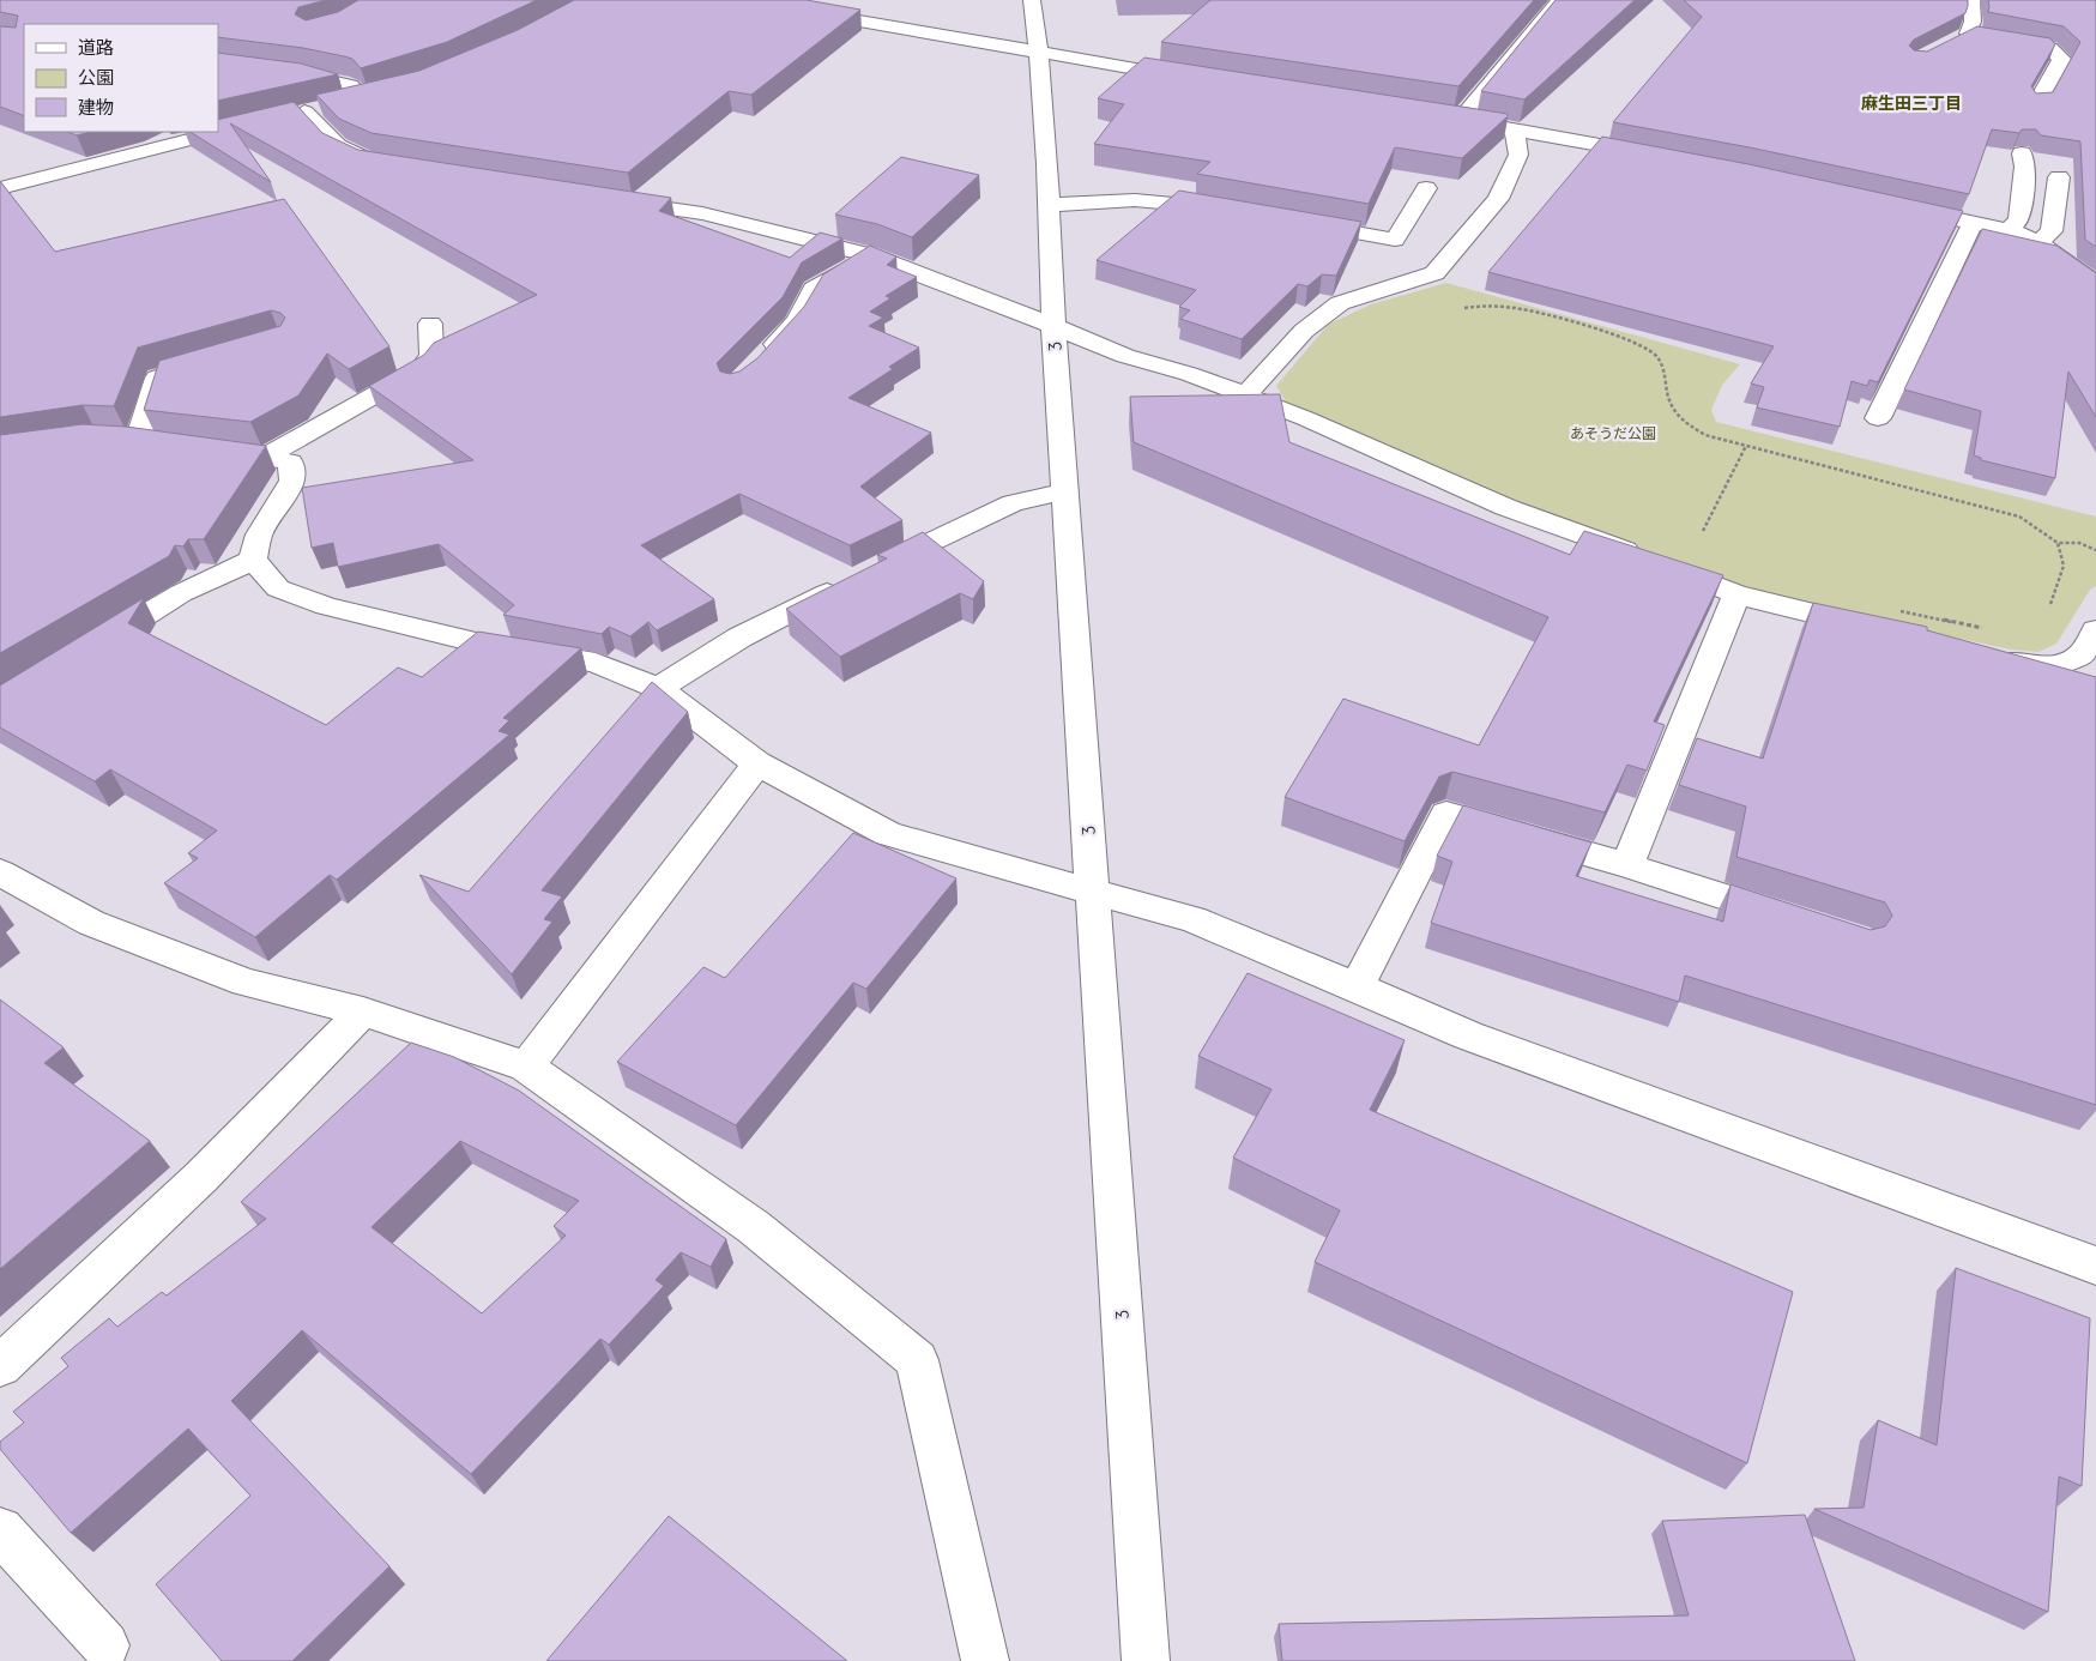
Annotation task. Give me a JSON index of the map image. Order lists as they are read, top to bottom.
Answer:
{
  "streets": {
    "street": ["3"]
  },
  "districts": ["麻生田三丁目"],
  "parks": ["あそうだ公園"],
  "legend": ["道路", "公園", "建物"]
}
